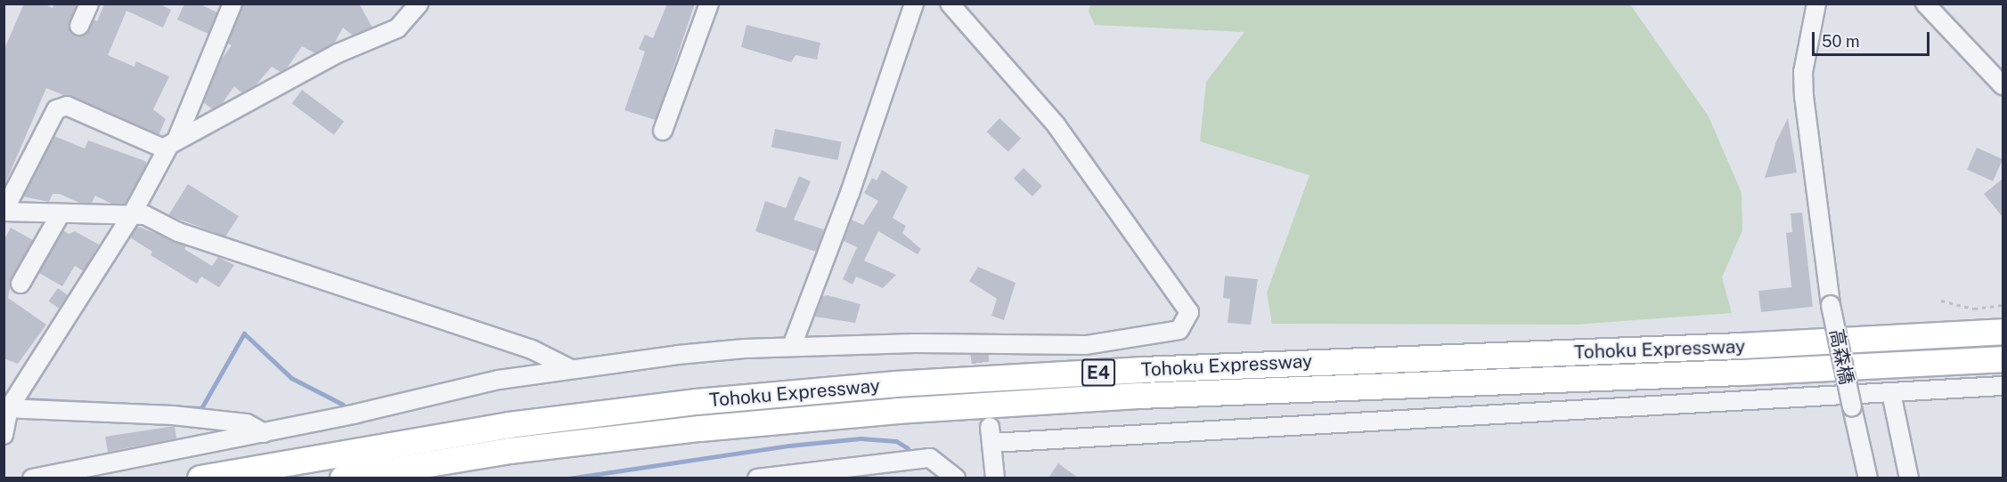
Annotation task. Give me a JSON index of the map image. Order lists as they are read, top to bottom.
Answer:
{
  "streets": {
    "highway": ["Tohoku Expressway", "E4"],
    "street": ["高森橋"]
  },
  "scale_bar": "50 m"
}
